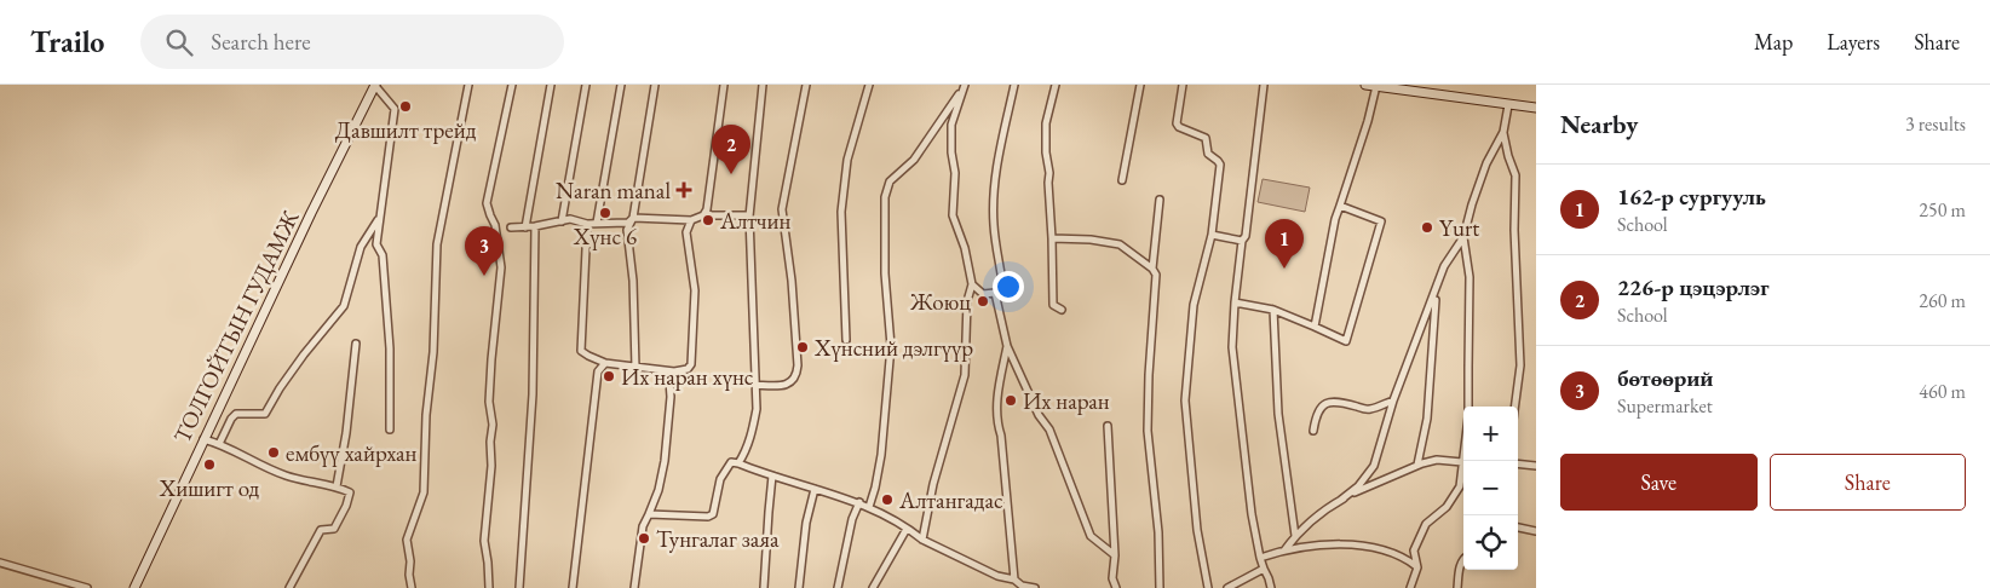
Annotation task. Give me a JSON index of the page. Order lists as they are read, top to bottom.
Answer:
{
  "streets": {
    "main road": ["ТОЛГОЙТЫН ГУДАМЖ"]
  },
  "places": {
    "other": [
      "Давшилт трейд",
      "Хүнс 6",
      "Алтчин",
      "Yurt",
      "Жоюц",
      "Хүнсний дэлгүүр",
      "Их наран хүнс",
      "Их наран",
      "ембүү хайрхан",
      "Хишигт од",
      "Алтангадас",
      "Тунгалаг заяа"
    ],
    "health": ["Naran manal"]
  },
  "page": {
    "header": "Trailo",
    "search": "Search here",
    "nav": ["Map", "Layers", "Share"],
    "heading": ["Nearby", "3 results"],
    "pins": ["2", "1", "3"],
    "list": [
      {
        "mark": "1",
        "name": "162-р сургууль",
        "note": "School",
        "value": "250 m"
      },
      {
        "mark": "2",
        "name": "226-р цэцэрлэг",
        "note": "School",
        "value": "260 m"
      },
      {
        "mark": "3",
        "name": "бөтөөрий",
        "note": "Supermarket",
        "value": "460 m"
      }
    ],
    "map_buttons": ["+", "−"],
    "buttons": ["Save", "Share"]
  }
}
